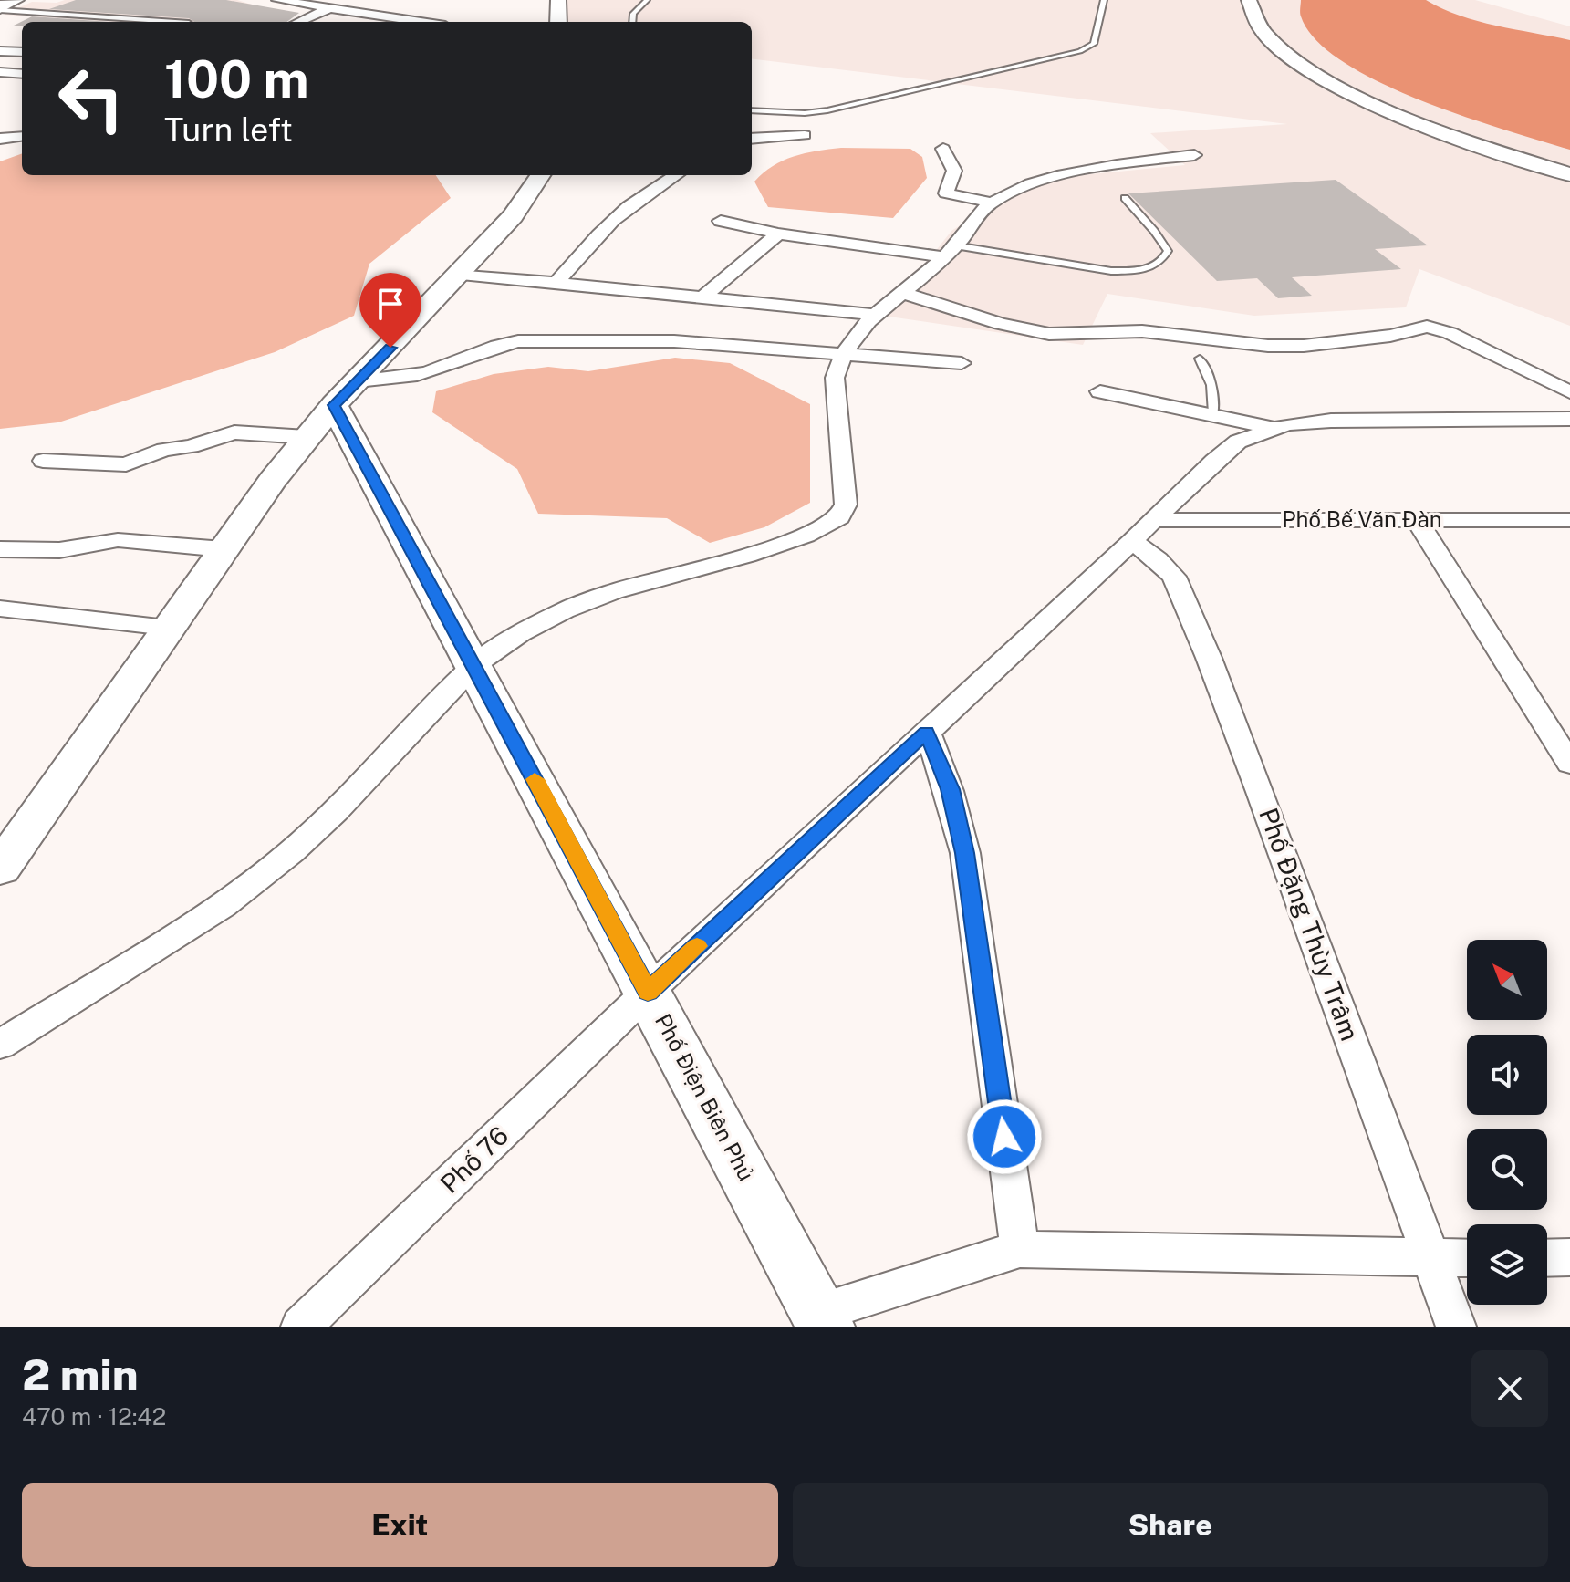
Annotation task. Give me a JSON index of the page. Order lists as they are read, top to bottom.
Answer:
{
  "streets": {
    "street": [
      "Phố Bế Văn Đàn",
      "Phố Đặng Thùy Trâm",
      "Phố Điện Biên Phủ",
      "Phố 76"
    ]
  },
  "crossings": [
    ["Phố Bế Văn Đàn", "Phố Đặng Thùy Trâm"],
    ["Phố Bế Văn Đàn", "Phố 76"],
    ["Phố Đặng Thùy Trâm", "Phố 76"],
    ["Phố Điện Biên Phủ", "Phố 76"]
  ],
  "north": "top left",
  "page": {
    "turn": ["100 m", "Turn left"],
    "heading": ["2 min", "470 m · 12:42"],
    "buttons": ["Exit", "Share"]
  }
}
